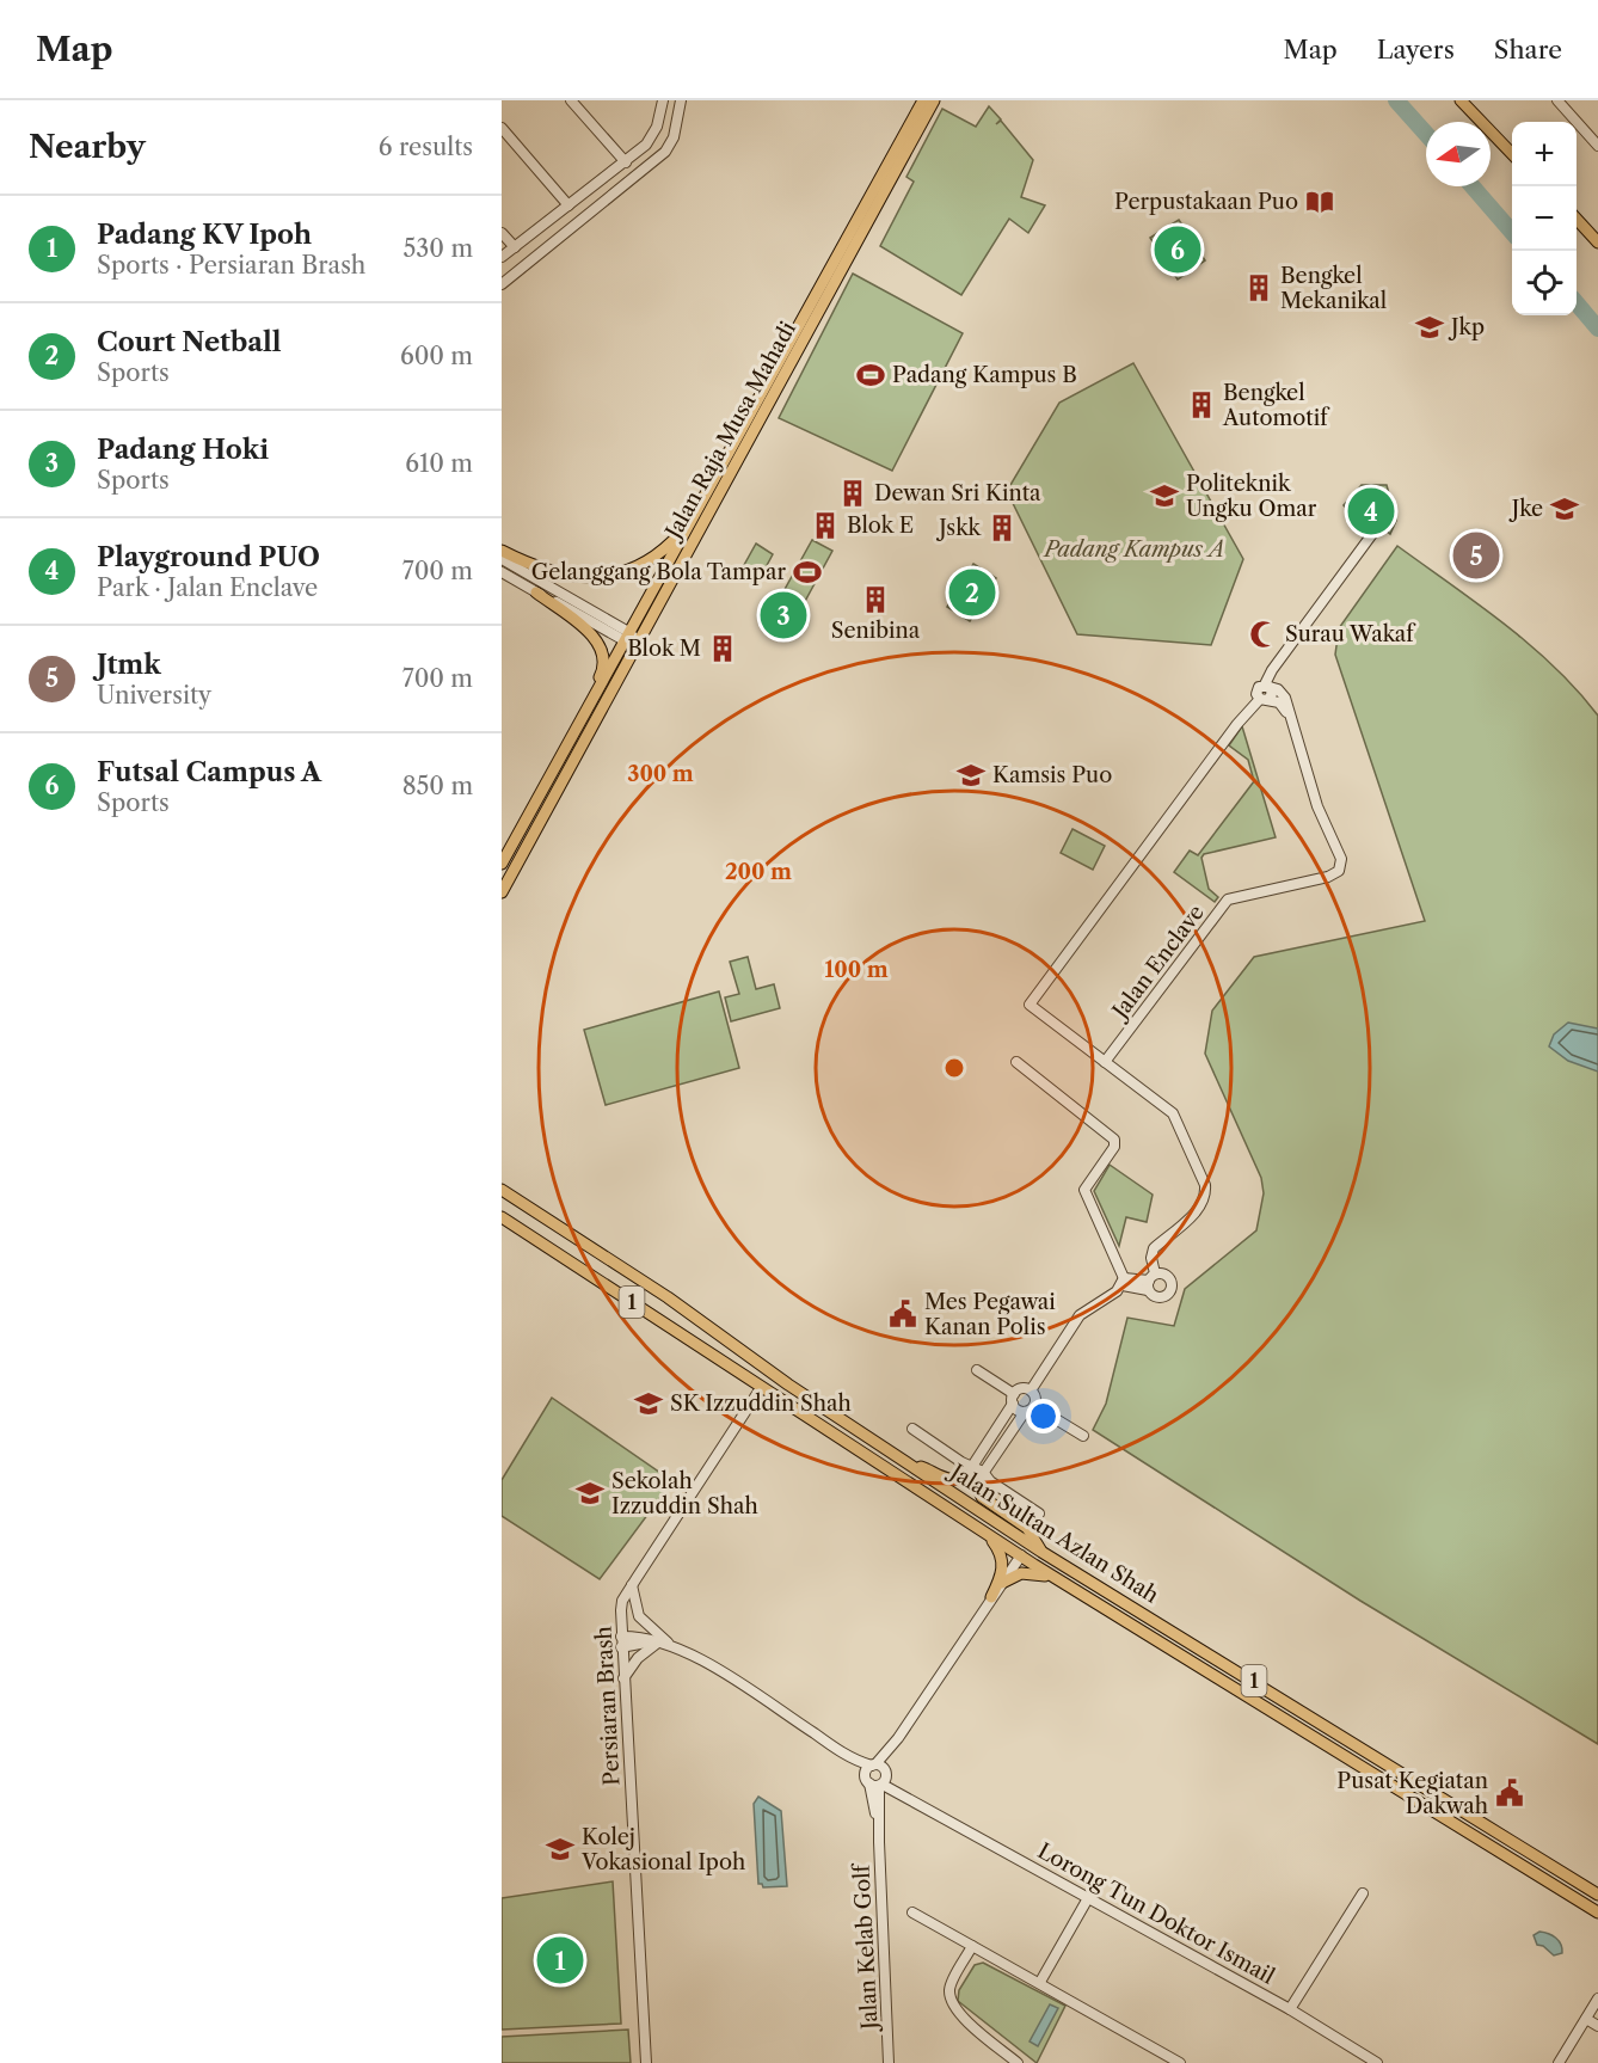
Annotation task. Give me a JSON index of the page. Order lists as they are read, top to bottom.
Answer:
{
  "streets": {
    "main road": ["Jalan Raja Musa Mahadi", "1", "Jalan Sultan Azlan Shah"],
    "street": [
      "Jalan Enclave",
      "Persiaran Brash",
      "Lorong Tun Doktor Ismail",
      "Jalan Kelab Golf"
    ]
  },
  "crossings": [
    ["Jalan Sultan Azlan Shah", "Persiaran Brash"],
    ["Jalan Sultan Azlan Shah", "Jalan Kelab Golf"],
    ["Lorong Tun Doktor Ismail", "Jalan Kelab Golf"]
  ],
  "parks": ["Padang Kampus A"],
  "places": {
    "library": ["Perpustakaan Puo"],
    "building": [
      "Bengkel Mekanikal",
      "Bengkel Automotif",
      "Dewan Sri Kinta",
      "Blok E",
      "Jskk",
      "Senibina",
      "Blok M"
    ],
    "school or university": [
      "Jkp",
      "Politeknik Ungku Omar",
      "Jke",
      "Kamsis Puo",
      "SK Izzuddin Shah",
      "Sekolah Izzuddin Shah",
      "Kolej Vokasional Ipoh"
    ],
    "sports": ["Padang Kampus B", "Gelanggang Bola Tampar"],
    "mosque": ["Surau Wakaf"],
    "public building": ["Mes Pegawai Kanan Polis", "Pusat Kegiatan Dakwah"]
  },
  "north": "left",
  "page": {
    "header": "Map",
    "nav": ["Map", "Layers", "Share"],
    "heading": ["Nearby", "6 results"],
    "map_buttons": ["+", "−"],
    "list": [
      {
        "mark": "1",
        "name": "Padang KV Ipoh",
        "note": "Sports · Persiaran Brash",
        "value": "530 m"
      },
      {
        "mark": "2",
        "name": "Court Netball",
        "note": "Sports",
        "value": "600 m"
      },
      {
        "mark": "3",
        "name": "Padang Hoki",
        "note": "Sports",
        "value": "610 m"
      },
      {
        "mark": "4",
        "name": "Playground PUO",
        "note": "Park · Jalan Enclave",
        "value": "700 m"
      },
      {
        "mark": "5",
        "name": "Jtmk",
        "note": "University",
        "value": "700 m"
      },
      {
        "mark": "6",
        "name": "Futsal Campus A",
        "note": "Sports",
        "value": "850 m"
      }
    ],
    "pins": [
      "6",
      "4",
      "5",
      "2",
      "3",
      "1"
    ]
  },
  "rings": ["300 m", "200 m", "100 m"]
}
